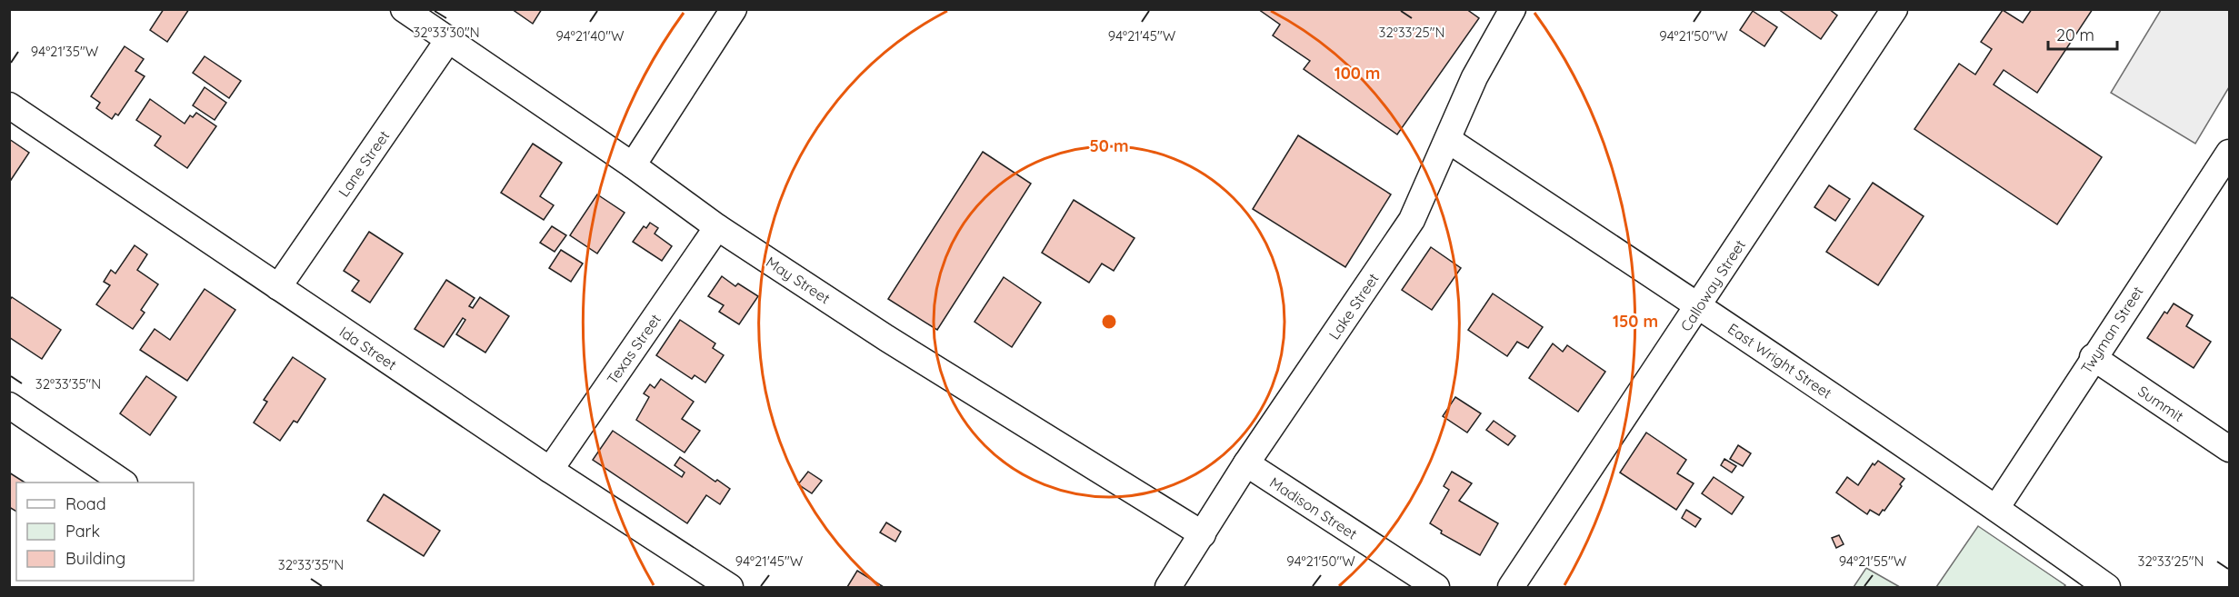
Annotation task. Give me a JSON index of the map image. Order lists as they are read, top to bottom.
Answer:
{
  "streets": {
    "street": [
      "Lane Street",
      "May Street",
      "Calloway Street",
      "Lake Street",
      "Twyman Street",
      "Ida Street",
      "Texas Street",
      "East Wright Street",
      "Summit",
      "Madison Street"
    ]
  },
  "crossings": [
    ["Lane Street", "May Street"],
    ["Lane Street", "Ida Street"],
    ["May Street", "Lake Street"],
    ["May Street", "Texas Street"],
    ["Calloway Street", "East Wright Street"],
    ["Lake Street", "East Wright Street"],
    ["Lake Street", "Madison Street"],
    ["Twyman Street", "East Wright Street"],
    ["Twyman Street", "Summit"],
    ["Ida Street", "Texas Street"]
  ],
  "legend": ["Road", "Park", "Building"],
  "scale_bar": "20 m",
  "coordinates": [
    "32°33'30\"N",
    "32°33'25\"N",
    "94°21'40\"W",
    "94°21'45\"W",
    "94°21'50\"W",
    "94°21'35\"W",
    "32°33'35\"N",
    "94°21'55\"W"
  ],
  "rings": ["100 m", "50 m", "150 m"]
}
